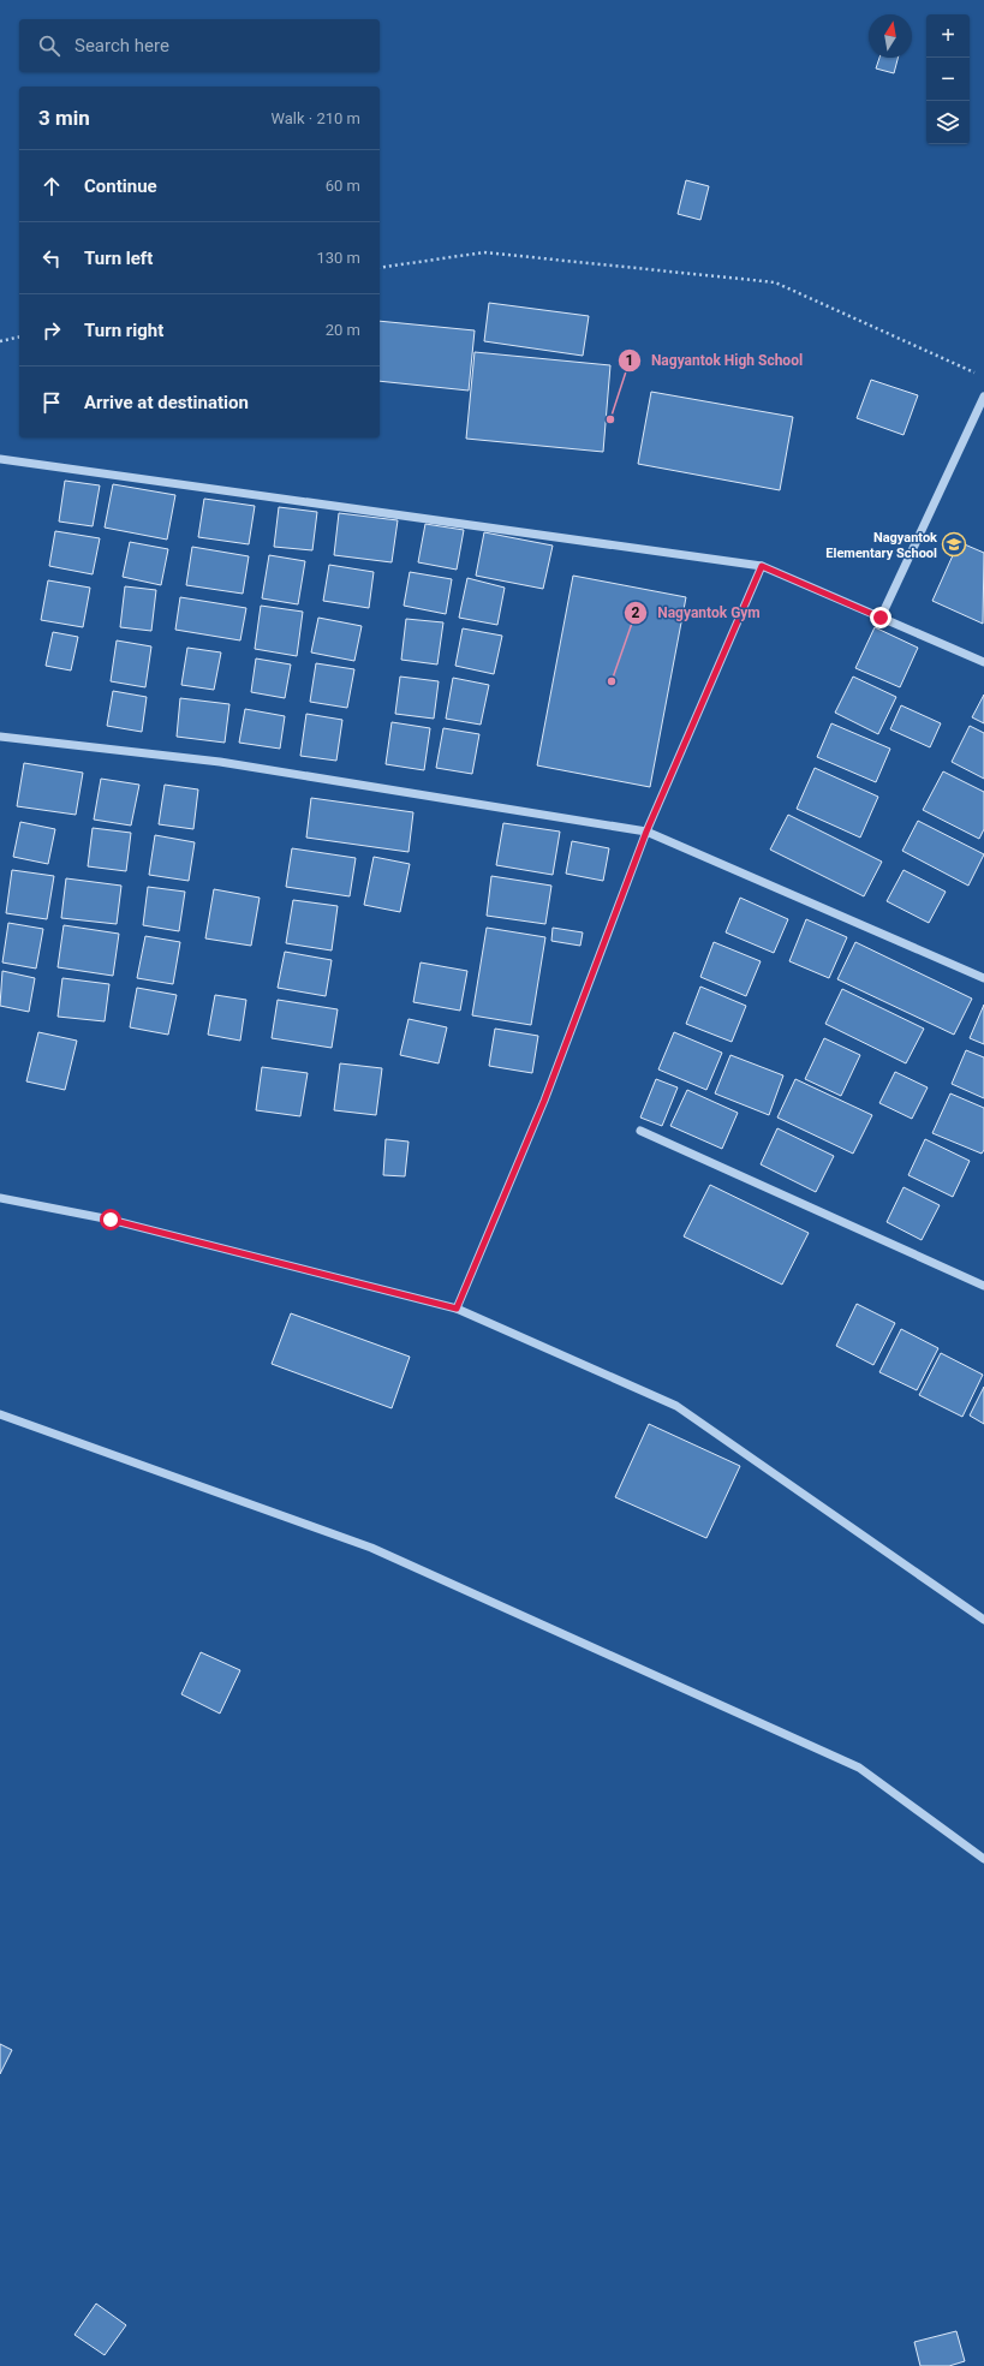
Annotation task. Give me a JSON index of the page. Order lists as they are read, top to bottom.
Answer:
{
  "places": {
    "other": ["Nagyantok High School", "Nagyantok Gym"],
    "school or university": ["Nagyantok Elementary School"]
  },
  "north": "top",
  "page": {
    "map_buttons": ["+", "−"],
    "search": "Search here",
    "heading": ["3 min", "Walk · 210 m"],
    "list": [
      ["Continue", "60 m"],
      ["Turn left", "130 m"],
      ["Turn right", "20 m"],
      "Arrive at destination"
    ]
  }
}
